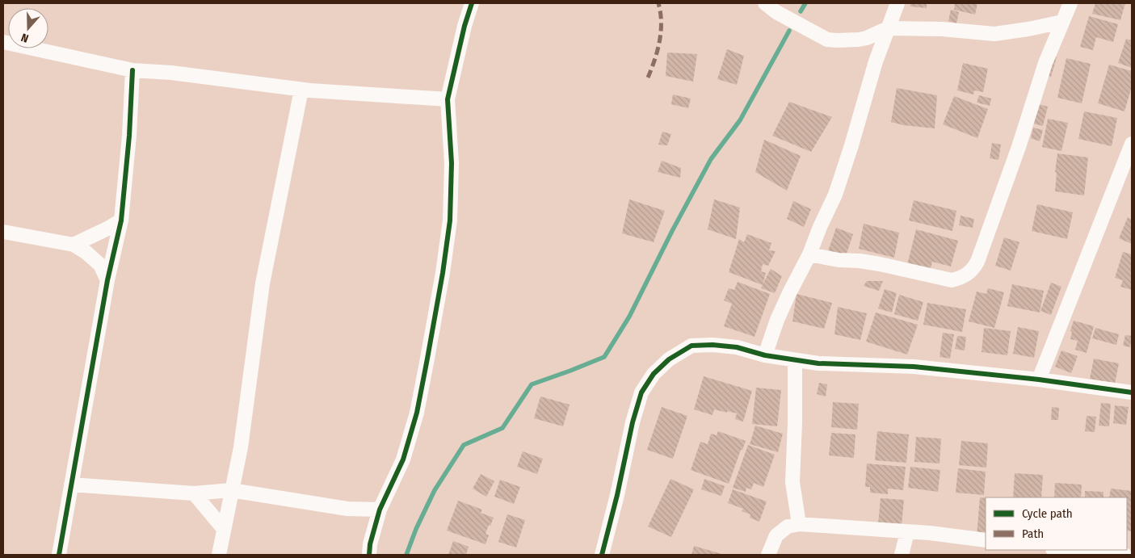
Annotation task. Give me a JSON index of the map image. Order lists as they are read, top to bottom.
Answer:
{
  "legend": ["Cycle path", "Path"],
  "north": "bottom"
}
